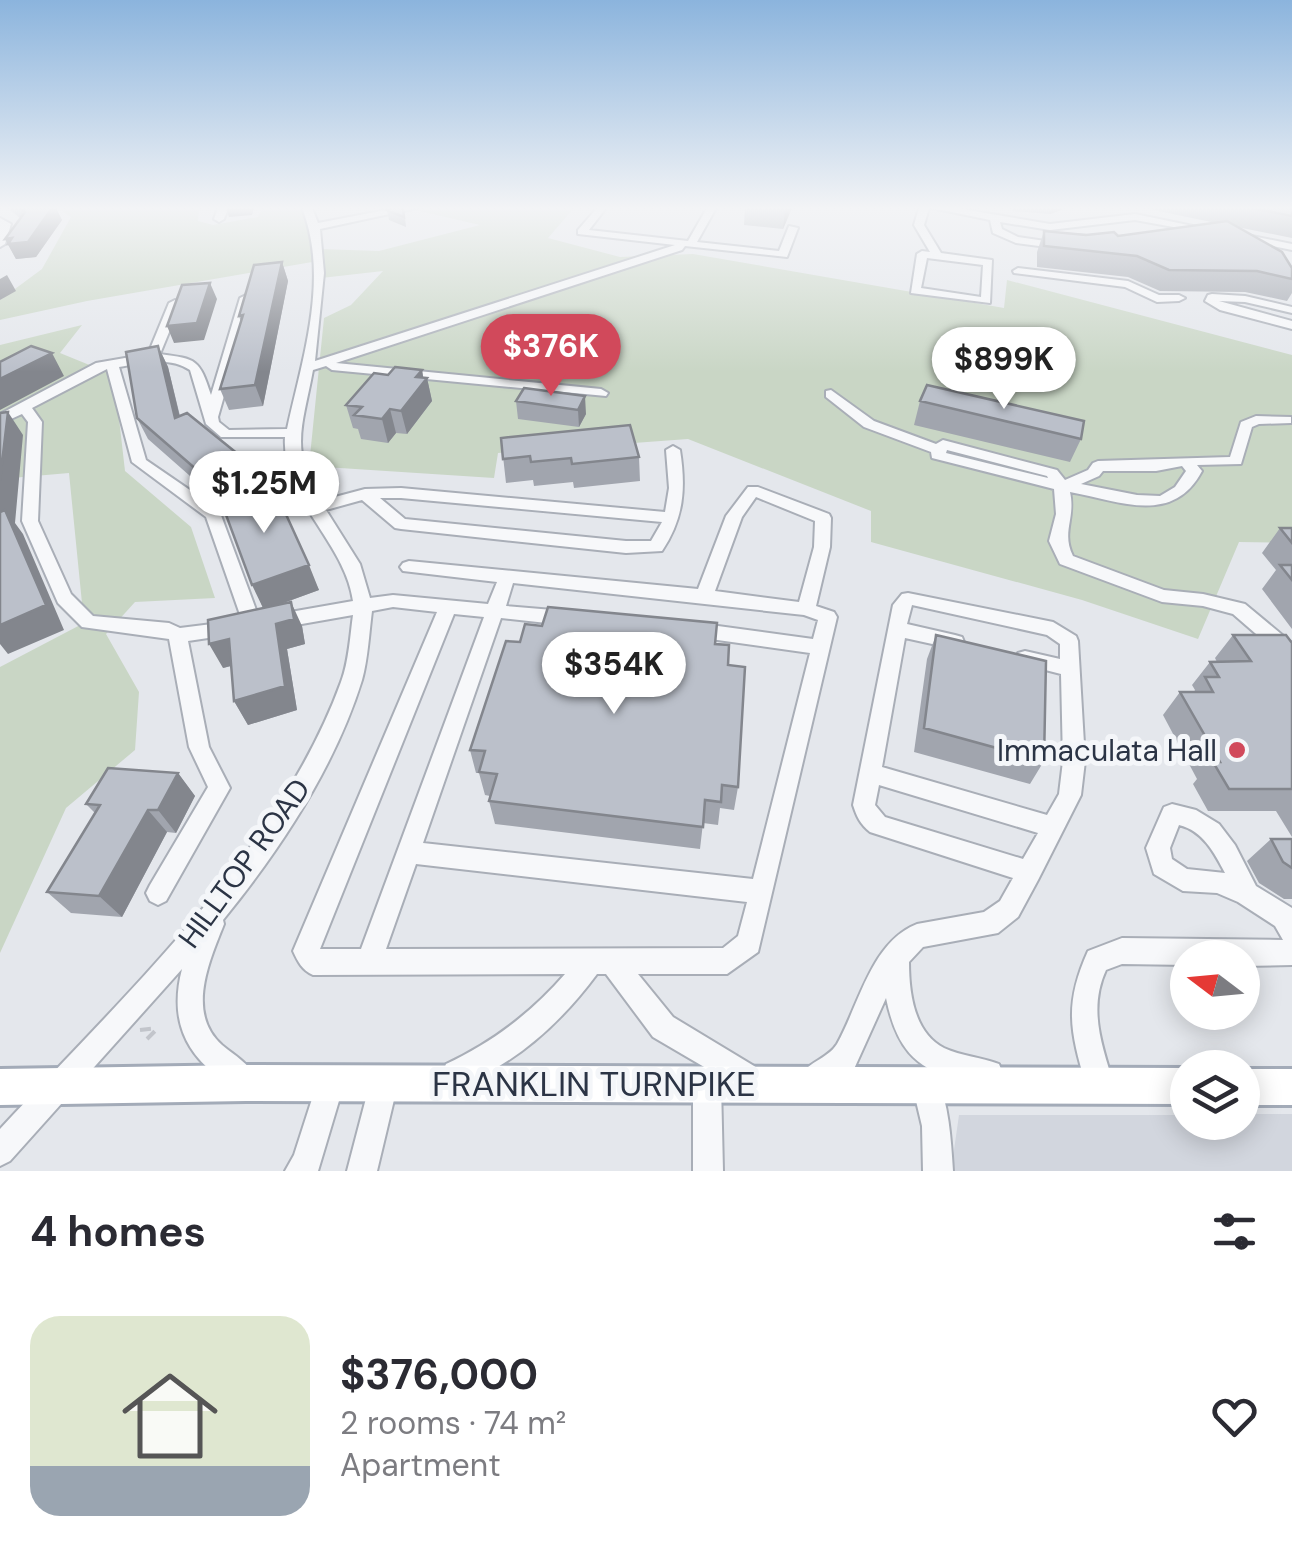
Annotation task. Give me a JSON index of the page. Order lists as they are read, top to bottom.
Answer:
{
  "streets": {
    "main road": ["FRANKLIN TURNPIKE"],
    "street": ["HILLTOP ROAD"]
  },
  "crossings": [
    ["HILLTOP ROAD", "FRANKLIN TURNPIKE"]
  ],
  "places": ["Immaculata Hall"],
  "north": "left",
  "page": {
    "price": [
      "$376K",
      "$899K",
      "$1.25M",
      "$354K"
    ],
    "heading": "4 homes",
    "list": [
      {
        "name": "$376,000",
        "note": "2 rooms · 74 m² · Apartment"
      }
    ]
  }
}
